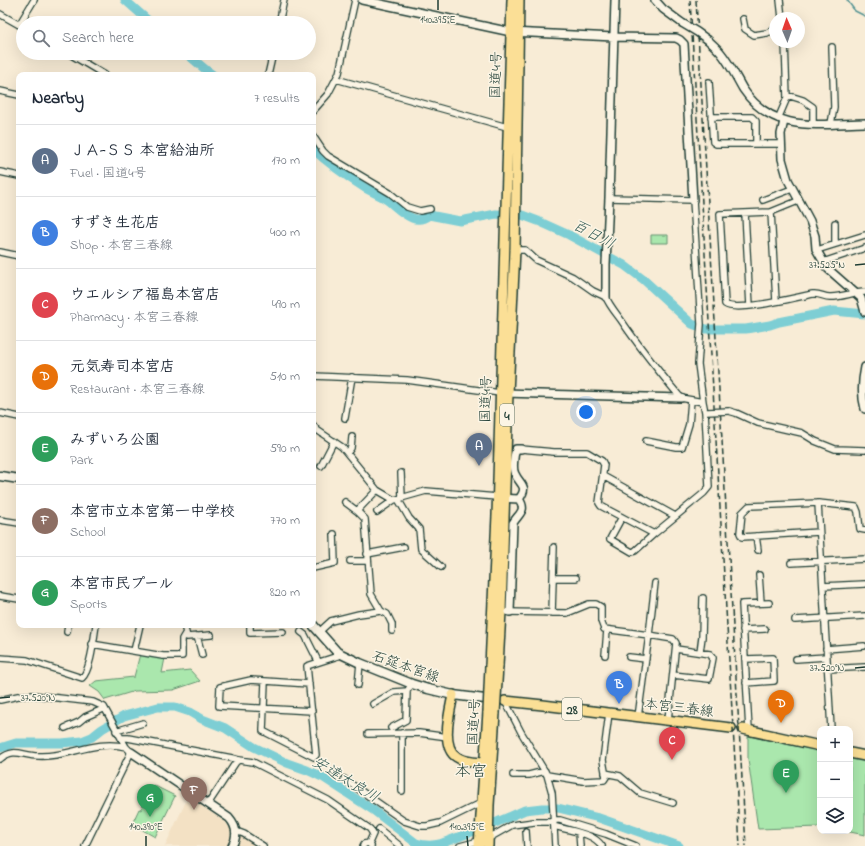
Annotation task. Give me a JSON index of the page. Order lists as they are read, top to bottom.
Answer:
{
  "streets": {
    "main road": [
      "国道4号",
      "4",
      "石筵本宮線",
      "本宮三春線",
      "28"
    ]
  },
  "crossings": [
    ["石筵本宮線", "本宮三春線"]
  ],
  "districts": ["本宮"],
  "water": ["百日川", "安達太良川"],
  "north": "top",
  "page": {
    "search": "Search here",
    "heading": ["Nearby", "7 results"],
    "list": [
      {
        "mark": "A",
        "name": "ＪＡ-ＳＳ 本宮給油所",
        "note": "Fuel · 国道4号",
        "value": "170 m"
      },
      {
        "mark": "B",
        "name": "すずき生花店",
        "note": "Shop · 本宮三春線",
        "value": "400 m"
      },
      {
        "mark": "C",
        "name": "ウエルシア福島本宮店",
        "note": "Pharmacy · 本宮三春線",
        "value": "490 m"
      },
      {
        "mark": "D",
        "name": "元気寿司本宮店",
        "note": "Restaurant · 本宮三春線",
        "value": "510 m"
      },
      {
        "mark": "E",
        "name": "みずいろ公園",
        "note": "Park",
        "value": "590 m"
      },
      {
        "mark": "F",
        "name": "本宮市立本宮第一中学校",
        "note": "School",
        "value": "770 m"
      },
      {
        "mark": "G",
        "name": "本宮市民プール",
        "note": "Sports",
        "value": "820 m"
      }
    ],
    "pins": [
      "A",
      "B",
      "D",
      "C",
      "E",
      "F",
      "G"
    ],
    "map_buttons": ["+", "−"]
  },
  "coordinates": [
    "140.395°E",
    "37.525°N",
    "37.520°N",
    "140.390°E"
  ]
}
